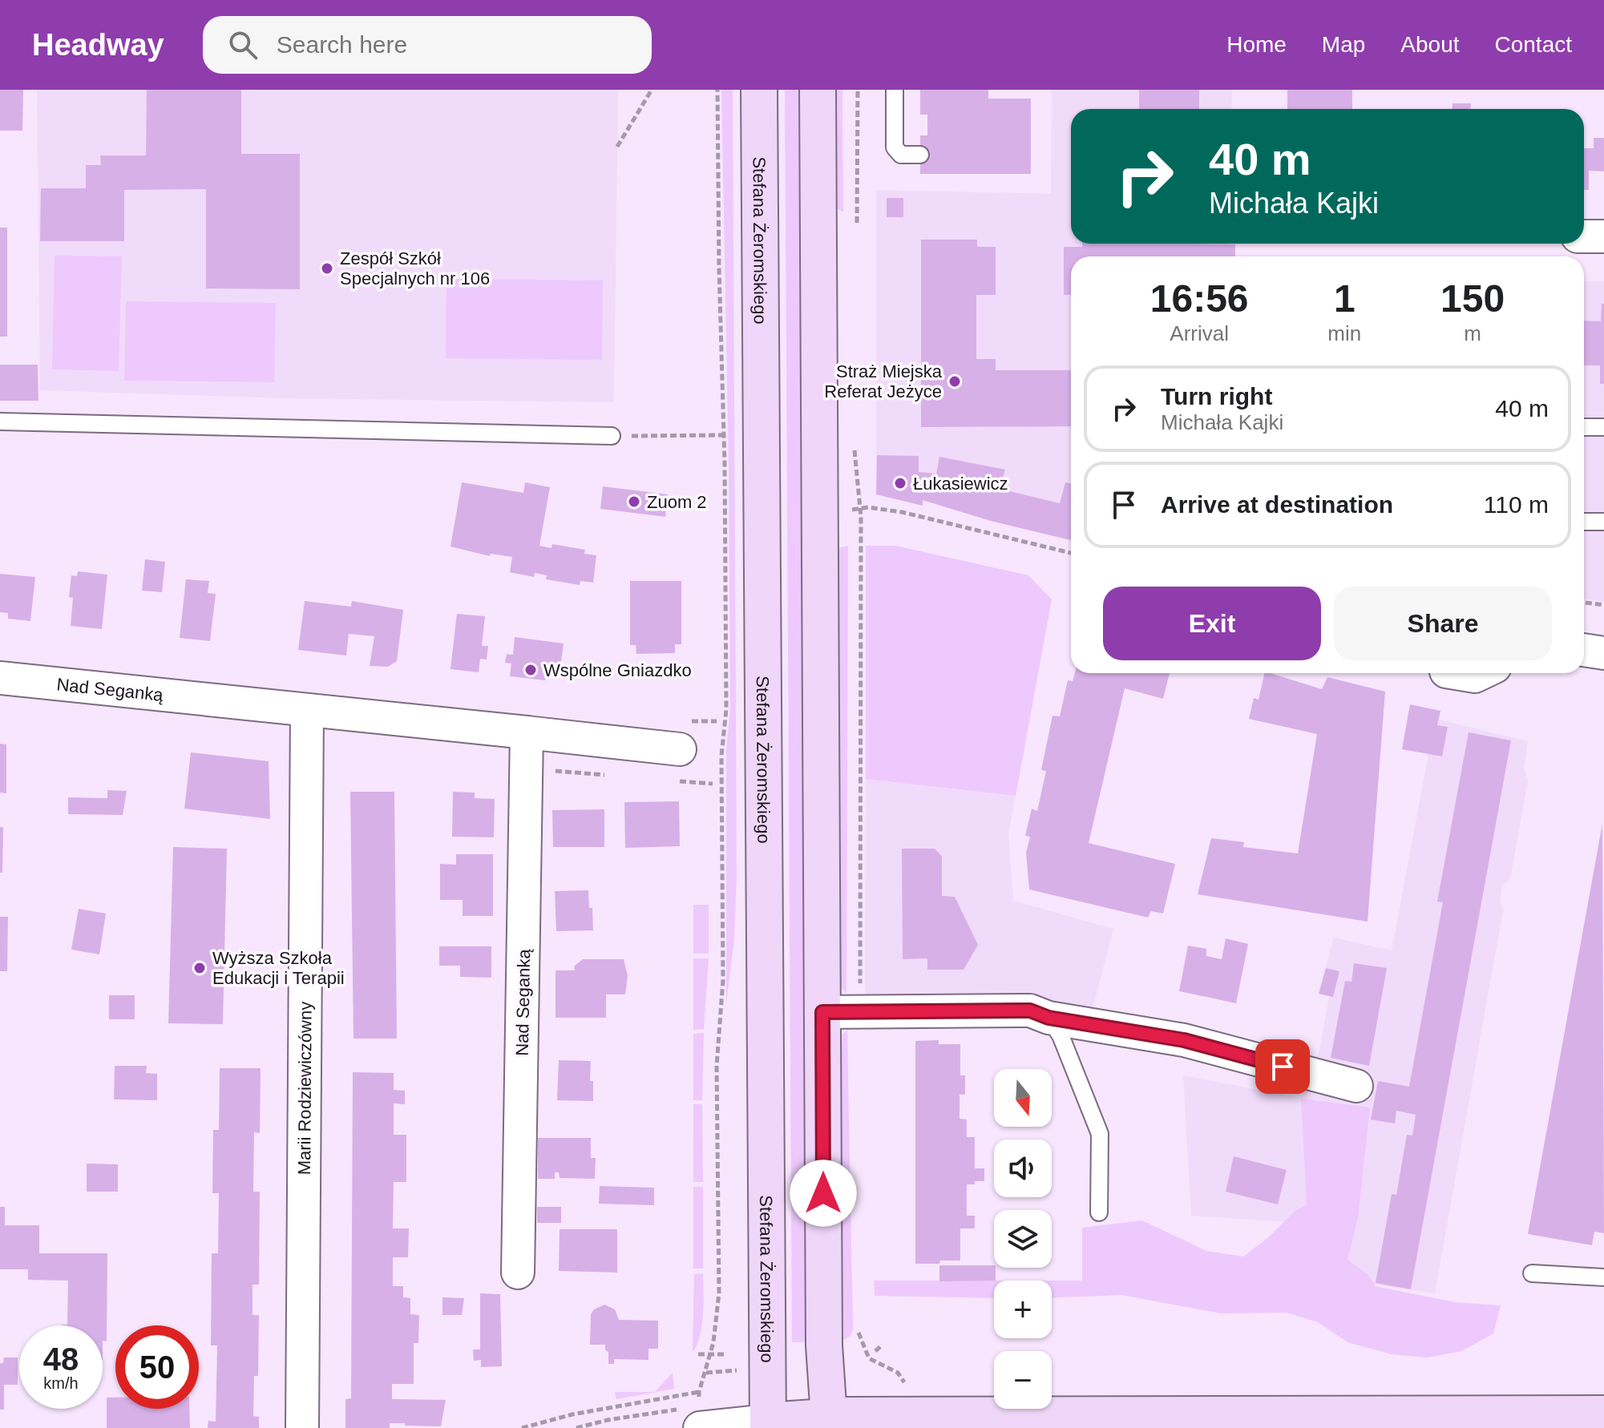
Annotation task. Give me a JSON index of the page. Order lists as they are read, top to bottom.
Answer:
{
  "streets": {
    "main road": ["Stefana Żeromskiego"],
    "street": ["Nad Seganką", "Marii Rodziewiczówny"]
  },
  "crossings": [
    ["Nad Seganką", "Marii Rodziewiczówny"]
  ],
  "places": [
    "Zespół Szkół Specjalnych nr 106",
    "Straż Miejska Referat Jeżyce",
    "Łukasiewicz",
    "Zuom 2",
    "Wspólne Gniazdko",
    "Wyższa Szkoła Edukacji i Terapii"
  ],
  "north": "bottom",
  "page": {
    "header": "Headway",
    "search": "Search here",
    "nav": [
      "Home",
      "Map",
      "About",
      "Contact"
    ],
    "turn": ["40 m", "Michała Kajki"],
    "eta": [
      "16:56",
      "Arrival",
      "1",
      "min",
      "150",
      "m"
    ],
    "list": [
      {
        "name": "Turn right",
        "note": "Michała Kajki",
        "value": "40 m"
      },
      {
        "name": "Arrive at destination",
        "value": "110 m"
      }
    ],
    "buttons": ["Exit", "Share"],
    "map_buttons": ["+", "−"],
    "speed": "48 km/h",
    "limit": "50"
  }
}
